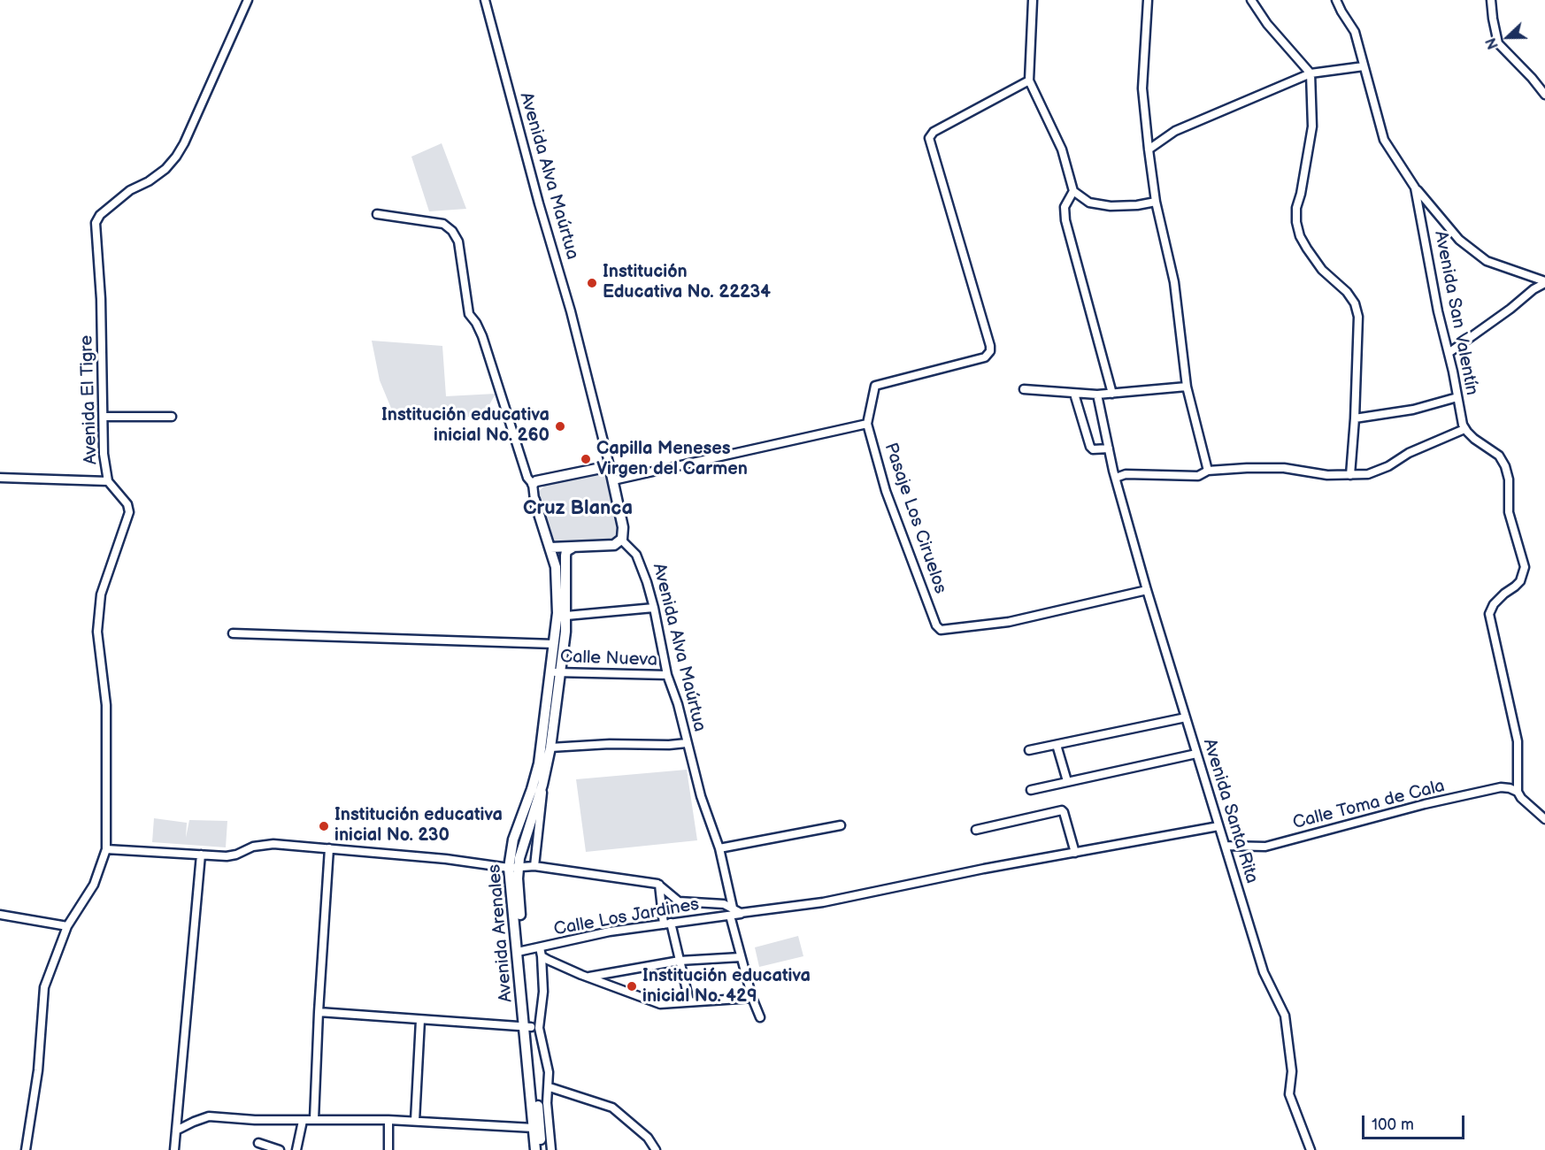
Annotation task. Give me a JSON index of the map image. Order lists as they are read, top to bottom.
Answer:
{
  "streets": {
    "main road": ["Avenida Alva Maúrtua", "Avenida Arenales"],
    "street": [
      "Avenida San Valentín",
      "Avenida El Tigre",
      "Pasaje Los Ciruelos",
      "Calle Nueva",
      "Calle Toma de Cala",
      "Avenida Santa Rita",
      "Calle Los Jardines"
    ]
  },
  "crossings": [
    ["Avenida Alva Maúrtua", "Calle Nueva"],
    ["Avenida Alva Maúrtua", "Calle Los Jardines"],
    ["Pasaje Los Ciruelos", "Avenida Santa Rita"],
    ["Calle Nueva", "Avenida Arenales"],
    ["Calle Toma de Cala", "Avenida Santa Rita"],
    ["Avenida Santa Rita", "Calle Los Jardines"],
    ["Calle Los Jardines", "Avenida Arenales"]
  ],
  "districts": ["Cruz Blanca"],
  "places": [
    "Institución Educativa No. 22234",
    "Institución educativa inicial No. 260",
    "Capilla Meneses Virgen del Carmen",
    "Institución educativa inicial No. 230",
    "Institución educativa inicial No. 429"
  ],
  "scale_bar": "100 m",
  "north": "left"
}
